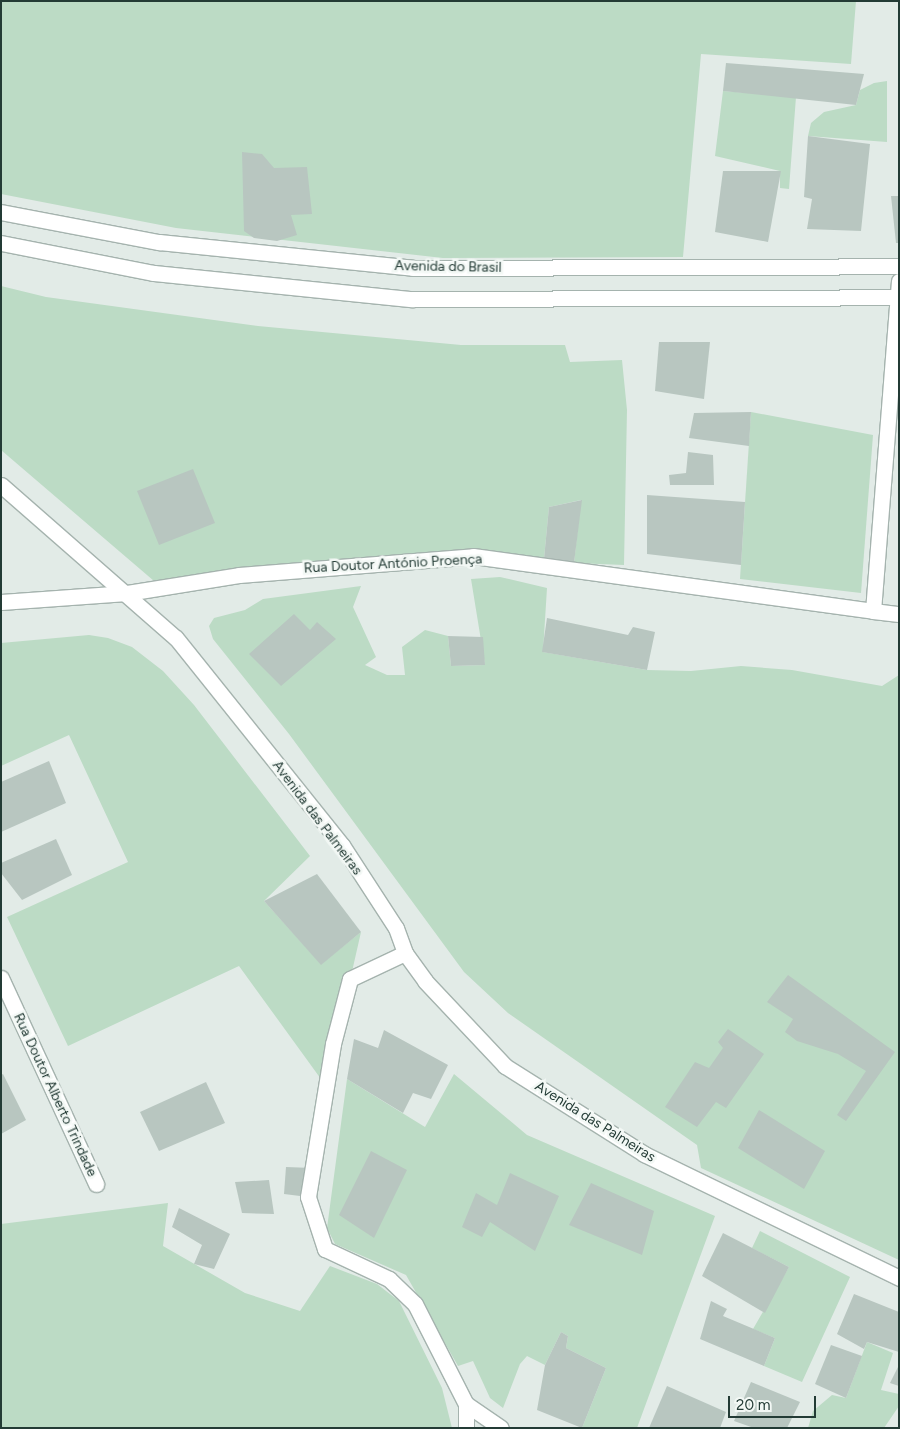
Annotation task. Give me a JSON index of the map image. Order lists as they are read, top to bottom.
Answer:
{
  "streets": {
    "street": [
      "Avenida do Brasil",
      "Rua Doutor António Proença",
      "Avenida das Palmeiras",
      "Rua Doutor Alberto Trindade"
    ]
  },
  "crossings": [
    ["Rua Doutor António Proença", "Avenida das Palmeiras"]
  ],
  "scale_bar": "20 m"
}
